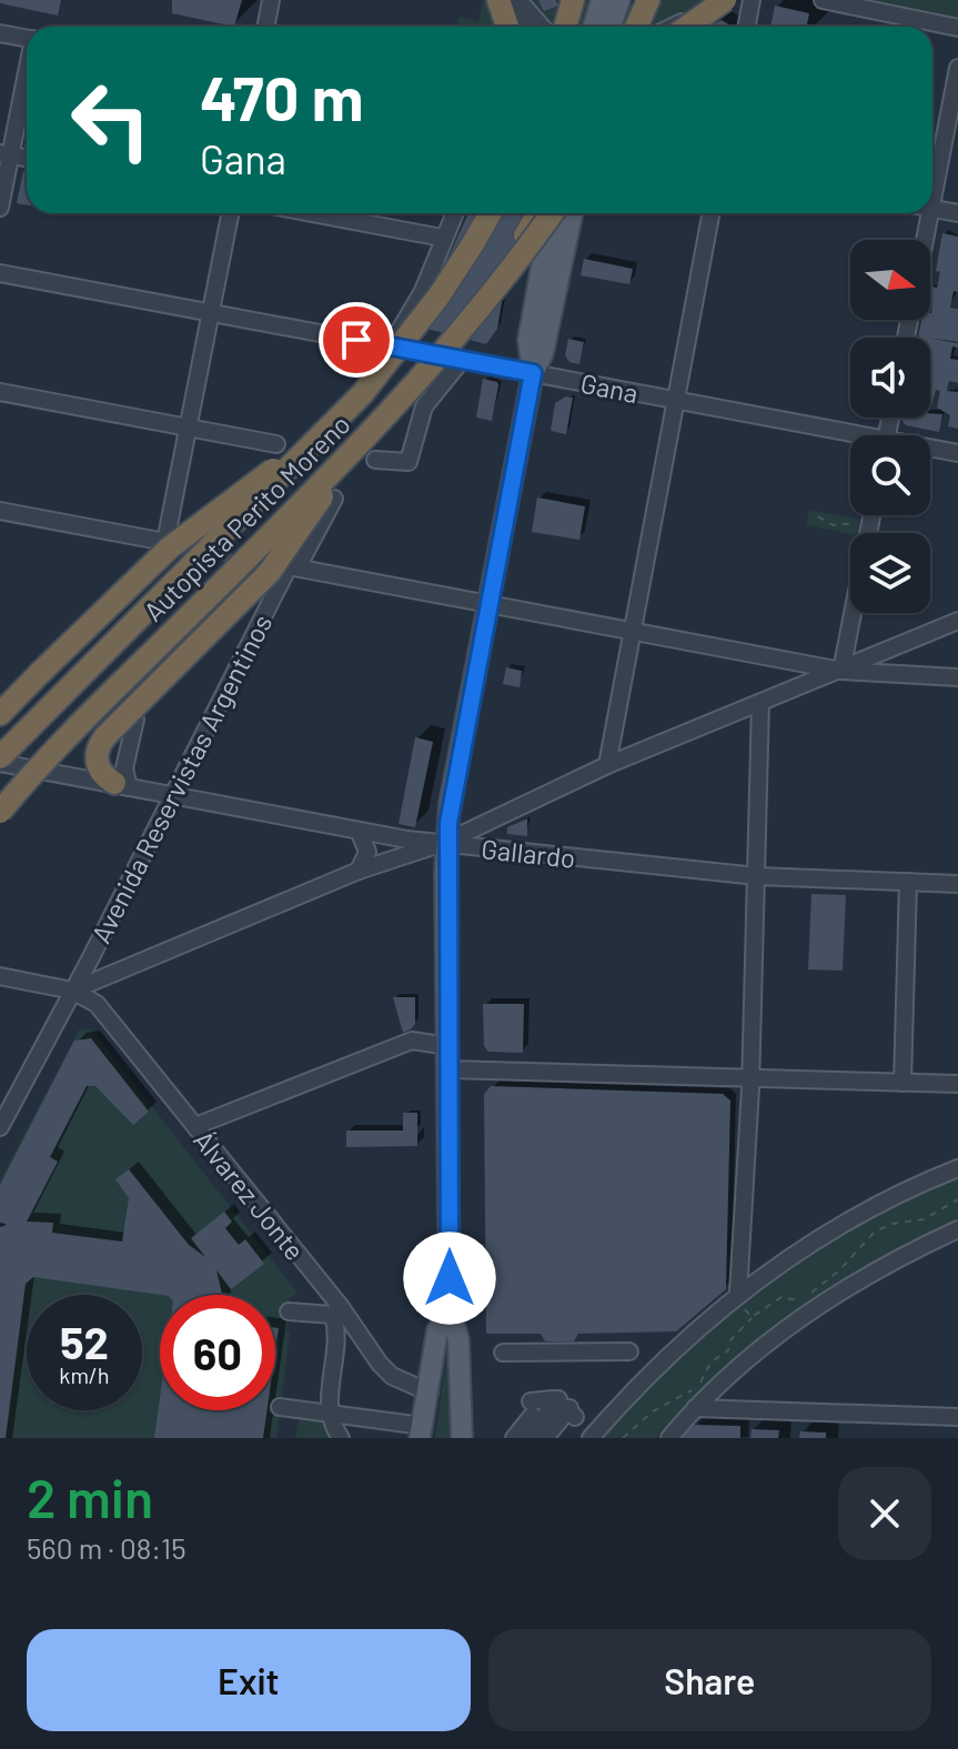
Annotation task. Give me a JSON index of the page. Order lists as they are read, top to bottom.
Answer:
{
  "streets": {
    "highway": ["Autopista Perito Moreno"],
    "street": [
      "Gana",
      "Avenida Reservistas Argentinos",
      "Gallardo",
      "Álvarez Jonte"
    ]
  },
  "crossings": [
    ["Autopista Perito Moreno", "Gallardo"],
    ["Avenida Reservistas Argentinos", "Gallardo"],
    ["Avenida Reservistas Argentinos", "Álvarez Jonte"]
  ],
  "north": "right",
  "page": {
    "turn": ["470 m", "Gana"],
    "speed": "52 km/h",
    "limit": "60",
    "heading": ["2 min", "560 m · 08:15"],
    "buttons": ["Exit", "Share"]
  }
}
